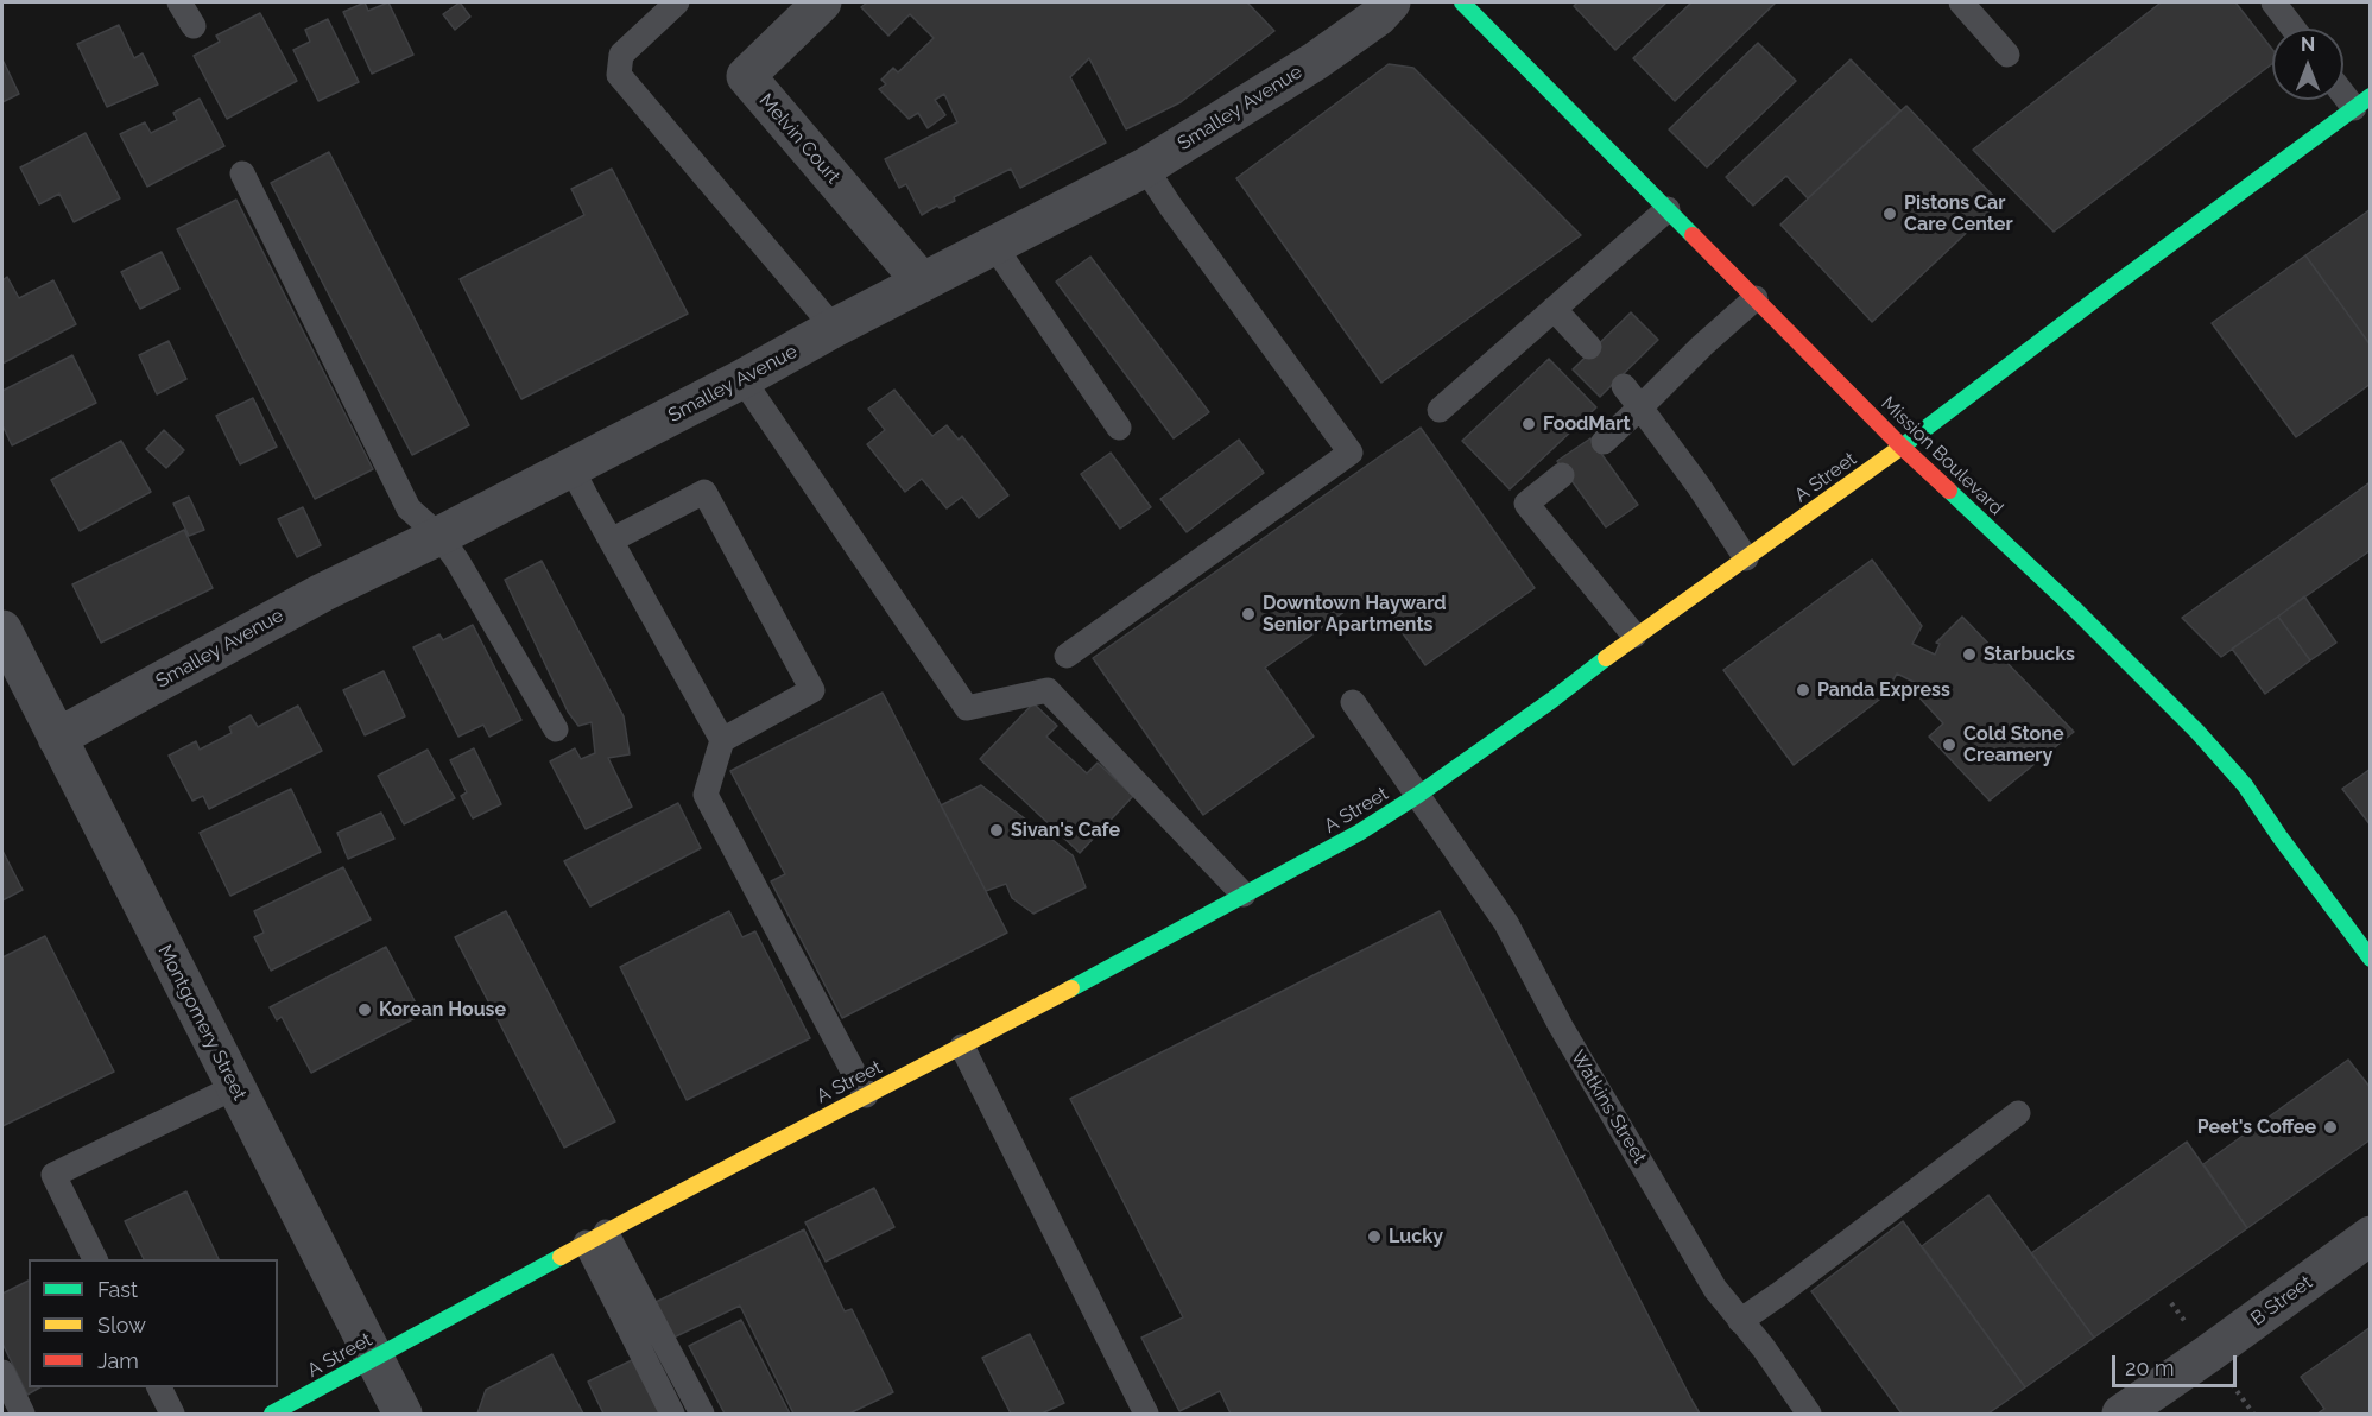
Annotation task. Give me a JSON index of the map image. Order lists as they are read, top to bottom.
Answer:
{
  "streets": {
    "main road": ["Mission Boulevard", "A Street"],
    "street": [
      "Smalley Avenue",
      "Melvin Court",
      "Montgomery Street",
      "B Street"
    ],
    "lane": ["Watkins Street"]
  },
  "crossings": [
    ["Smalley Avenue", "Melvin Court"],
    ["Smalley Avenue", "Montgomery Street"],
    ["Mission Boulevard", "A Street"],
    ["A Street", "Montgomery Street"],
    ["A Street", "Watkins Street"]
  ],
  "places": [
    "Pistons Car Care Center",
    "FoodMart",
    "Downtown Hayward Senior Apartments",
    "Starbucks",
    "Panda Express",
    "Cold Stone Creamery",
    "Sivan's Cafe",
    "Korean House",
    "Peet's Coffee",
    "Lucky"
  ],
  "legend": ["Fast", "Slow", "Jam"],
  "scale_bar": "20 m",
  "north": "top"
}
